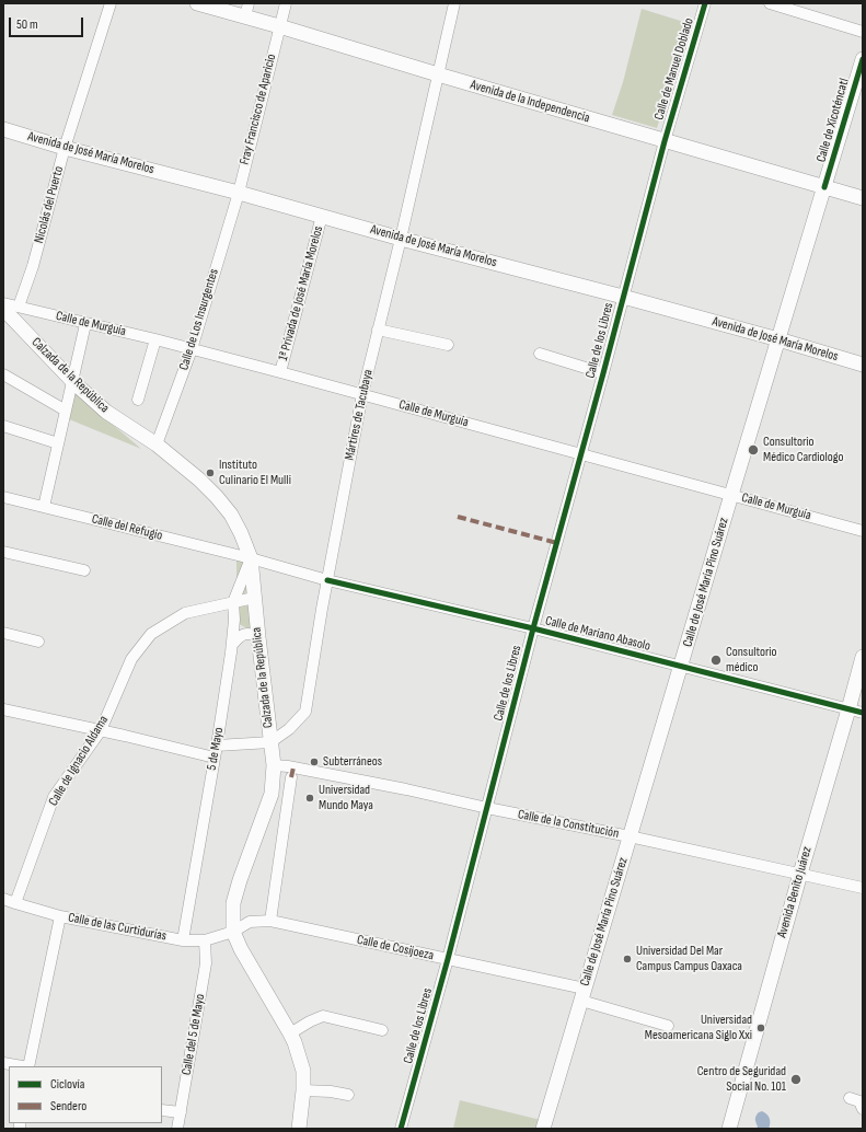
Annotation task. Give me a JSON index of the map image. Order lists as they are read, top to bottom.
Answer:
{
  "streets": {
    "main road": [
      "Avenida de la Independencia",
      "Calle de Xicoténcatl",
      "Avenida de José María Morelos",
      "Calzada de la República",
      "Calle de José María Pino Suárez",
      "Avenida Benito Juárez"
    ],
    "street": [
      "Calle de Manuel Doblado",
      "Fray Francisco de Aparicio",
      "Nicolás del Puerto",
      "1ª Prívada de José María Morelos",
      "Calle de Los Insurgentes",
      "Calle de Murguía",
      "Calle de los Libres",
      "Mártires de Tacubaya",
      "Calle del Refugio",
      "Calle de Mariano Abasolo",
      "5 de Mayo",
      "Calle de Ignacio Aldama",
      "Calle de la Constitución",
      "Calle de las Curtidurías",
      "Calle de Cosijoeza",
      "Calle del 5 de Mayo"
    ]
  },
  "crossings": [
    ["Calle de Manuel Doblado", "Avenida de la Independencia"],
    ["Calle de Manuel Doblado", "Calle de los Libres"],
    ["Avenida de la Independencia", "Fray Francisco de Aparicio"],
    ["Avenida de la Independencia", "Calle de Xicoténcatl"],
    ["Avenida de la Independencia", "Calle de los Libres"],
    ["Avenida de la Independencia", "Mártires de Tacubaya"],
    ["Avenida de la Independencia", "Calle de José María Pino Suárez"],
    ["Fray Francisco de Aparicio", "Avenida de José María Morelos"],
    ["Fray Francisco de Aparicio", "Calle de Los Insurgentes"],
    ["Calle de Xicoténcatl", "Calle de José María Pino Suárez"],
    ["Avenida de José María Morelos", "Nicolás del Puerto"],
    ["Avenida de José María Morelos", "1ª Prívada de José María Morelos"],
    ["Avenida de José María Morelos", "Calle de Los Insurgentes"],
    ["Avenida de José María Morelos", "Calle de los Libres"],
    ["Avenida de José María Morelos", "Mártires de Tacubaya"],
    ["Avenida de José María Morelos", "Calle de José María Pino Suárez"],
    ["Nicolás del Puerto", "Calle de Murguía"],
    ["1ª Prívada de José María Morelos", "Calle de Murguía"],
    ["Calle de Los Insurgentes", "Calle de Murguía"],
    ["Calle de Los Insurgentes", "Calzada de la República"],
    ["Calle de Murguía", "Calle de los Libres"],
    ["Calle de Murguía", "Mártires de Tacubaya"],
    ["Calle de Murguía", "Calle de José María Pino Suárez"],
    ["Calle de los Libres", "Calle de Mariano Abasolo"],
    ["Calle de los Libres", "Calle de la Constitución"],
    ["Calle de los Libres", "Calle de Cosijoeza"],
    ["Calzada de la República", "Mártires de Tacubaya"],
    ["Calzada de la República", "Calle del Refugio"],
    ["Calzada de la República", "Calle de Mariano Abasolo"],
    ["Calzada de la República", "5 de Mayo"],
    ["Calzada de la República", "Calle de Ignacio Aldama"],
    ["Calzada de la República", "Calle de la Constitución"],
    ["Calzada de la República", "Calle de las Curtidurías"],
    ["Calzada de la República", "Calle de Cosijoeza"],
    ["Mártires de Tacubaya", "Calle de Mariano Abasolo"],
    ["Calle del Refugio", "Calle de Mariano Abasolo"],
    ["Calle del Refugio", "5 de Mayo"],
    ["Calle de José María Pino Suárez", "Calle de Mariano Abasolo"],
    ["Calle de José María Pino Suárez", "Calle de la Constitución"],
    ["Calle de José María Pino Suárez", "Calle de Cosijoeza"],
    ["Calle de Mariano Abasolo", "5 de Mayo"],
    ["Calle de Mariano Abasolo", "Avenida Benito Juárez"],
    ["5 de Mayo", "Calle de Ignacio Aldama"],
    ["5 de Mayo", "Calle de las Curtidurías"],
    ["Calle de Ignacio Aldama", "Calle de las Curtidurías"],
    ["Calle de la Constitución", "Avenida Benito Juárez"],
    ["Calle de las Curtidurías", "Calle de Cosijoeza"],
    ["Calle de las Curtidurías", "Calle del 5 de Mayo"]
  ],
  "places": [
    "Consultorio Médico Cardiologo",
    "Instituto Culinario El Mulli",
    "Consultorio médico",
    "Subterráneos",
    "Universidad Mundo Maya",
    "Universidad Del Mar Campus Campus Oaxaca",
    "Universidad Mesoamericana Siglo Xxi",
    "Centro de Seguridad Social No. 101"
  ],
  "legend": ["Ciclovía", "Sendero"],
  "scale_bar": "50 m"
}
